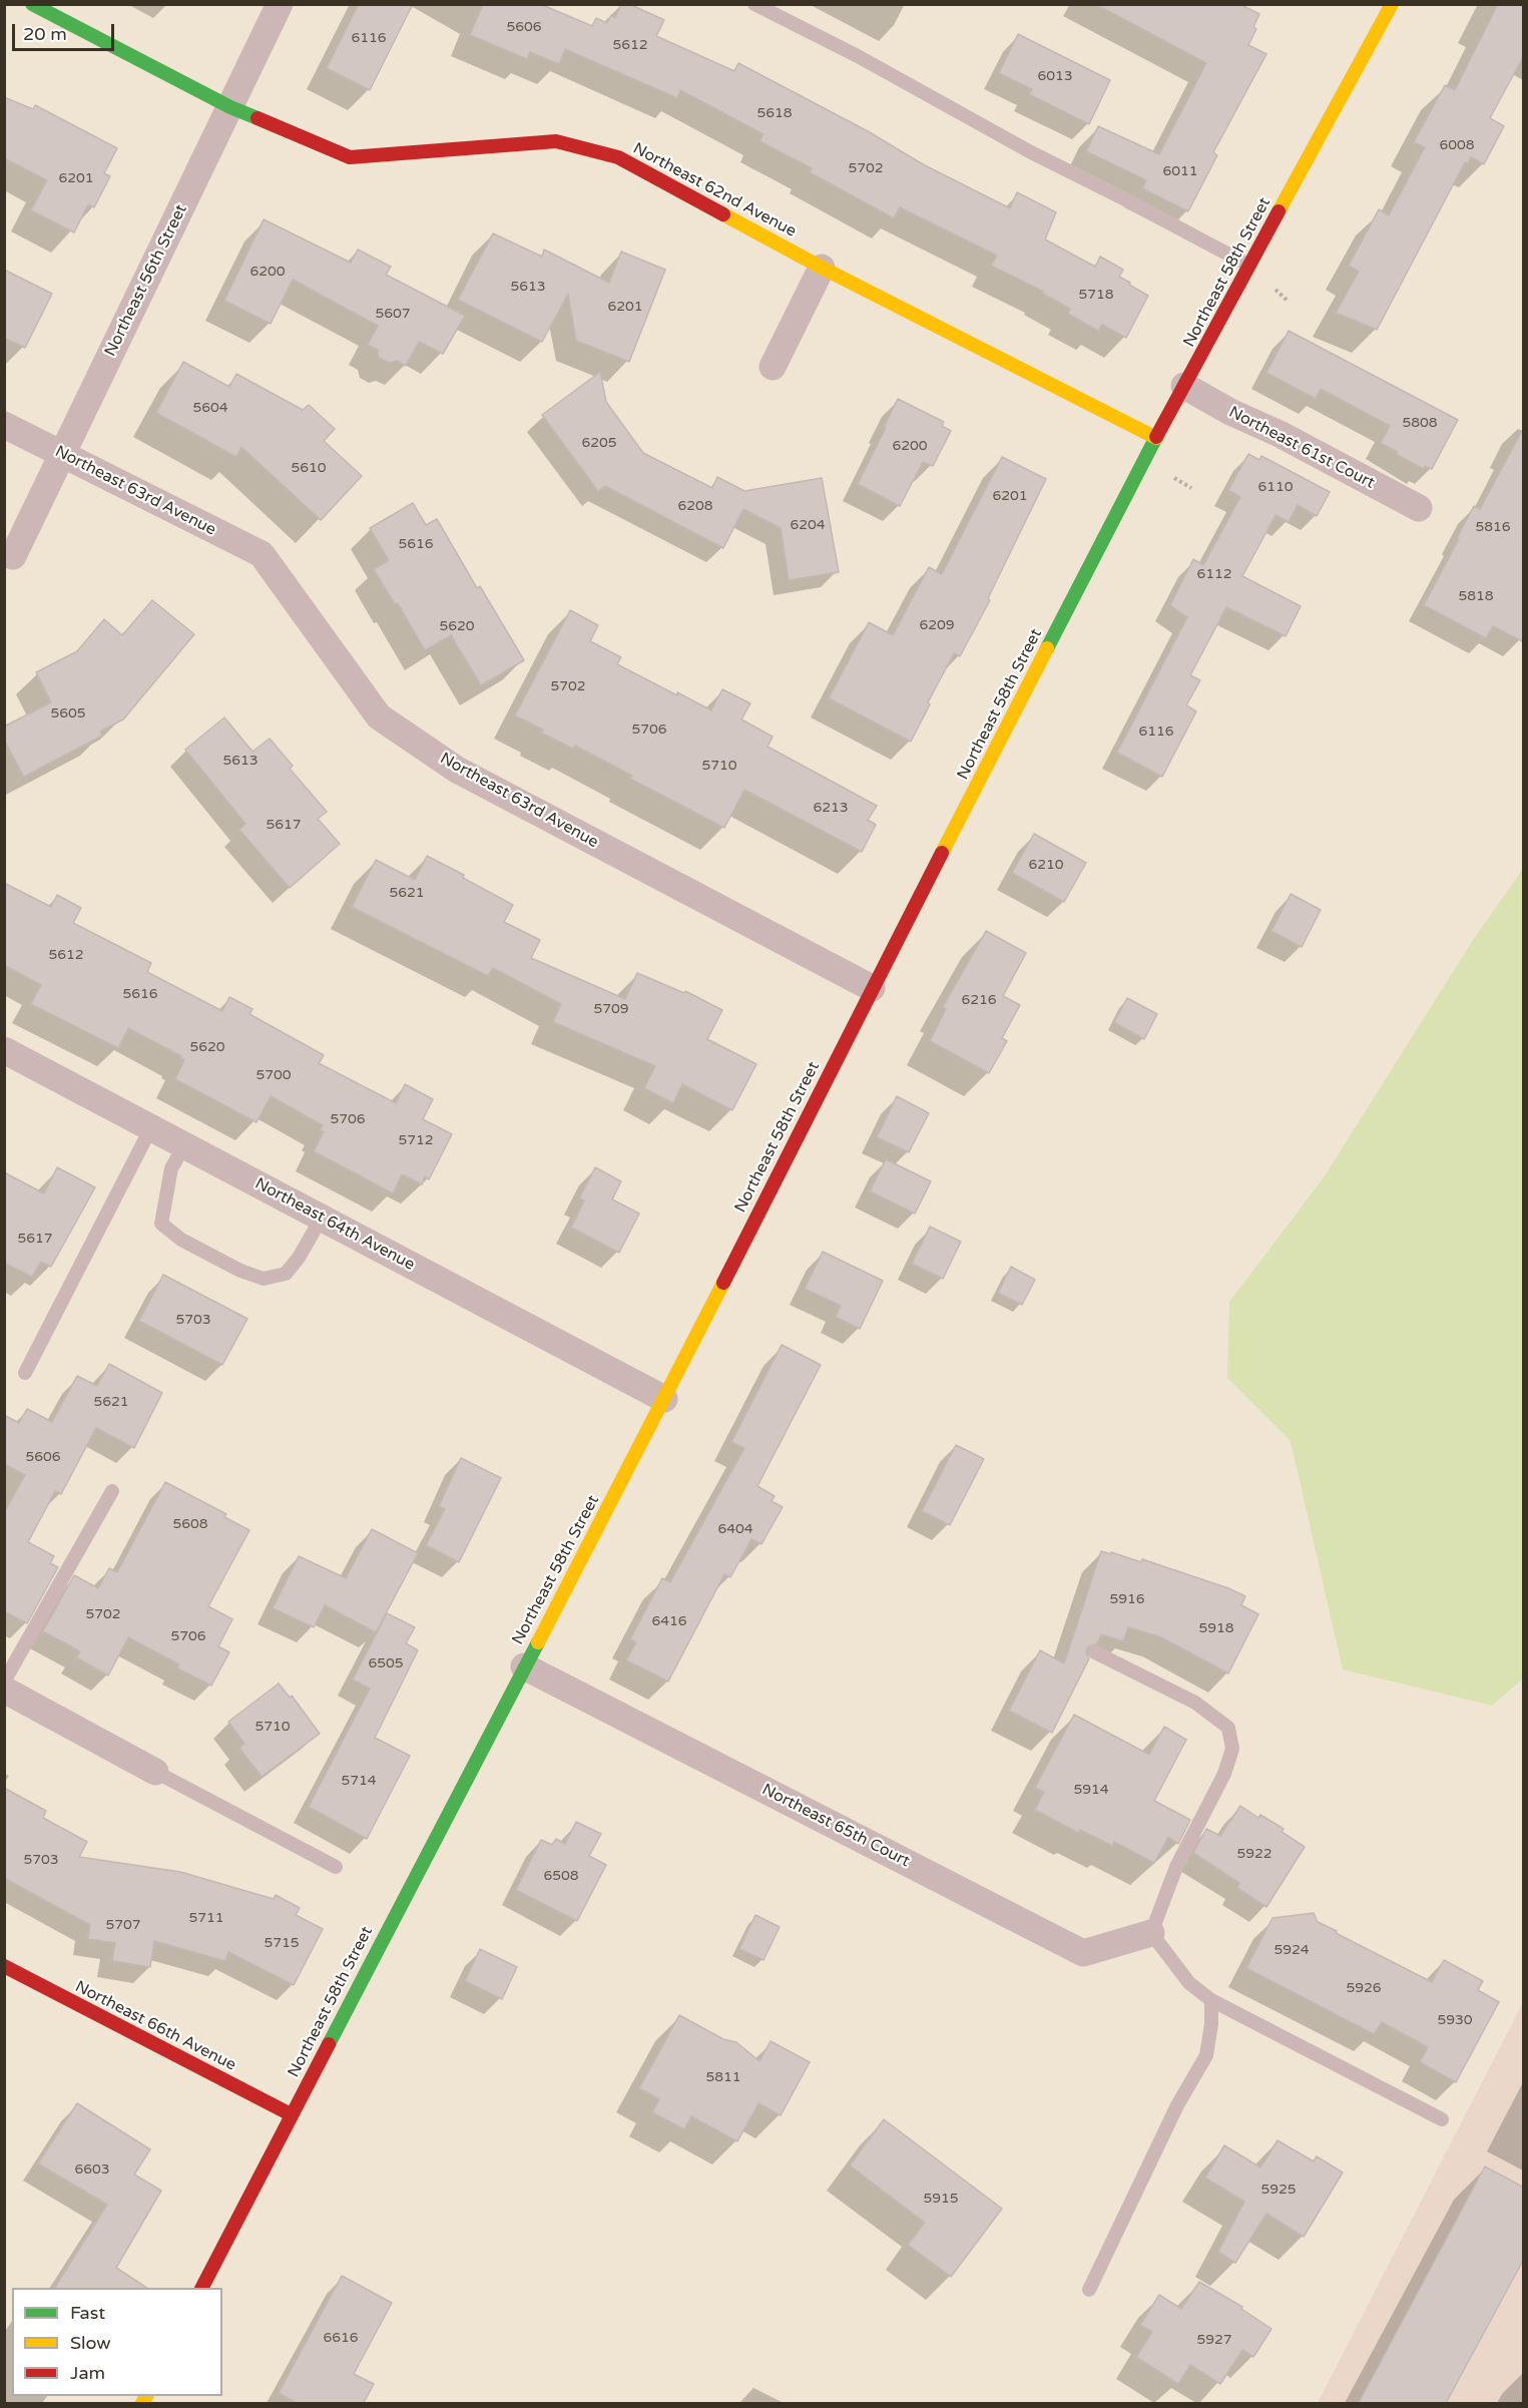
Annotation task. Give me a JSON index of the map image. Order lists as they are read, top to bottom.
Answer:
{
  "streets": {
    "street": [
      "Northeast 62nd Avenue",
      "Northeast 58th Street",
      "Northeast 56th Street",
      "Northeast 61st Court",
      "Northeast 63rd Avenue",
      "Northeast 64th Avenue",
      "Northeast 65th Court",
      "Northeast 66th Avenue"
    ]
  },
  "crossings": [
    ["Northeast 62nd Avenue", "Northeast 58th Street"],
    ["Northeast 62nd Avenue", "Northeast 56th Street"],
    ["Northeast 58th Street", "Northeast 61st Court"],
    ["Northeast 58th Street", "Northeast 63rd Avenue"],
    ["Northeast 58th Street", "Northeast 64th Avenue"],
    ["Northeast 58th Street", "Northeast 65th Court"],
    ["Northeast 58th Street", "Northeast 66th Avenue"],
    ["Northeast 56th Street", "Northeast 63rd Avenue"]
  ],
  "house_numbers": [
    "5606",
    "6116",
    "5612",
    "6013",
    "5618",
    "6008",
    "5702",
    "6011",
    "6201",
    "6200",
    "5613",
    "5718",
    "6201",
    "5607",
    "5604",
    "5808",
    "6205",
    "6200",
    "5610",
    "6110",
    "6201",
    "6208",
    "6204",
    "5816",
    "5616",
    "6112",
    "5818",
    "6209",
    "5620",
    "5702",
    "5605",
    "5706",
    "6116",
    "5613",
    "5710",
    "6213",
    "5617",
    "6210",
    "5621",
    "5612",
    "5616",
    "6216",
    "5709",
    "5620",
    "5700",
    "5706",
    "5712",
    "5617",
    "5703",
    "5621",
    "5606",
    "5608",
    "6404",
    "5916",
    "5702",
    "6416",
    "5918",
    "5706",
    "6505",
    "5710",
    "5714",
    "5914",
    "5922",
    "5703",
    "6508",
    "5711",
    "5707",
    "5715",
    "5924",
    "5926",
    "5930",
    "5811",
    "6603",
    "5925",
    "5915",
    "6616",
    "5927"
  ],
  "legend": ["Fast", "Slow", "Jam"],
  "scale_bar": "20 m"
}
